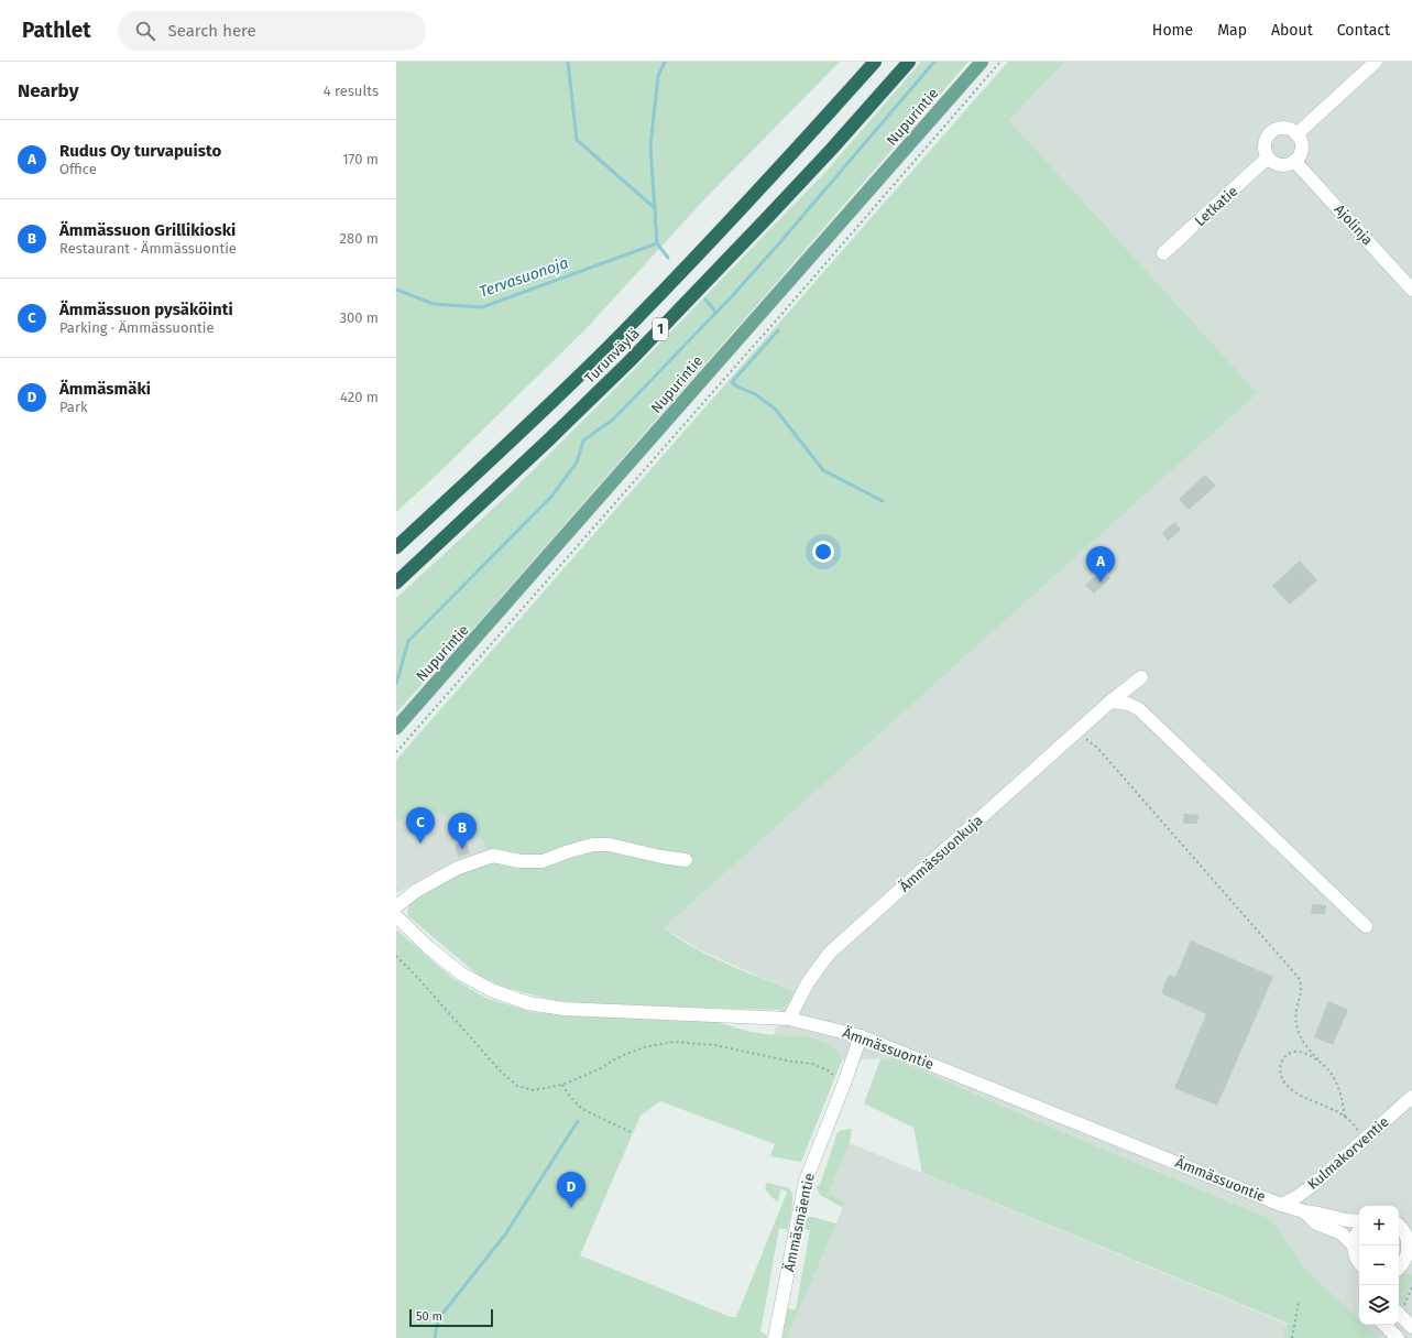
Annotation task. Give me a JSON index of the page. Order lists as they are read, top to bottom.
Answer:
{
  "streets": {
    "highway": ["1", "Turunväylä"],
    "main road": ["Nupurintie"],
    "street": [
      "Letkatie",
      "Ajolinja",
      "Ämmässuonkuja",
      "Ämmässuontie",
      "Kulmakorventie",
      "Ämmäsmäentie"
    ]
  },
  "crossings": [
    ["Letkatie", "Ajolinja"],
    ["Ämmässuonkuja", "Ämmässuontie"],
    ["Ämmässuontie", "Kulmakorventie"],
    ["Ämmässuontie", "Ämmäsmäentie"]
  ],
  "water": ["Tervasuonoja"],
  "scale_bar": "50 m",
  "page": {
    "header": "Pathlet",
    "search": "Search here",
    "nav": [
      "Home",
      "Map",
      "About",
      "Contact"
    ],
    "heading": ["Nearby", "4 results"],
    "list": [
      {
        "mark": "A",
        "name": "Rudus Oy turvapuisto",
        "note": "Office",
        "value": "170 m"
      },
      {
        "mark": "B",
        "name": "Ämmässuon Grillikioski",
        "note": "Restaurant · Ämmässuontie",
        "value": "280 m"
      },
      {
        "mark": "C",
        "name": "Ämmässuon pysäköinti",
        "note": "Parking · Ämmässuontie",
        "value": "300 m"
      },
      {
        "mark": "D",
        "name": "Ämmäsmäki",
        "note": "Park",
        "value": "420 m"
      }
    ],
    "pins": [
      "A",
      "C",
      "B",
      "D"
    ],
    "map_buttons": ["+", "−"],
    "scale": "50 m"
  }
}
